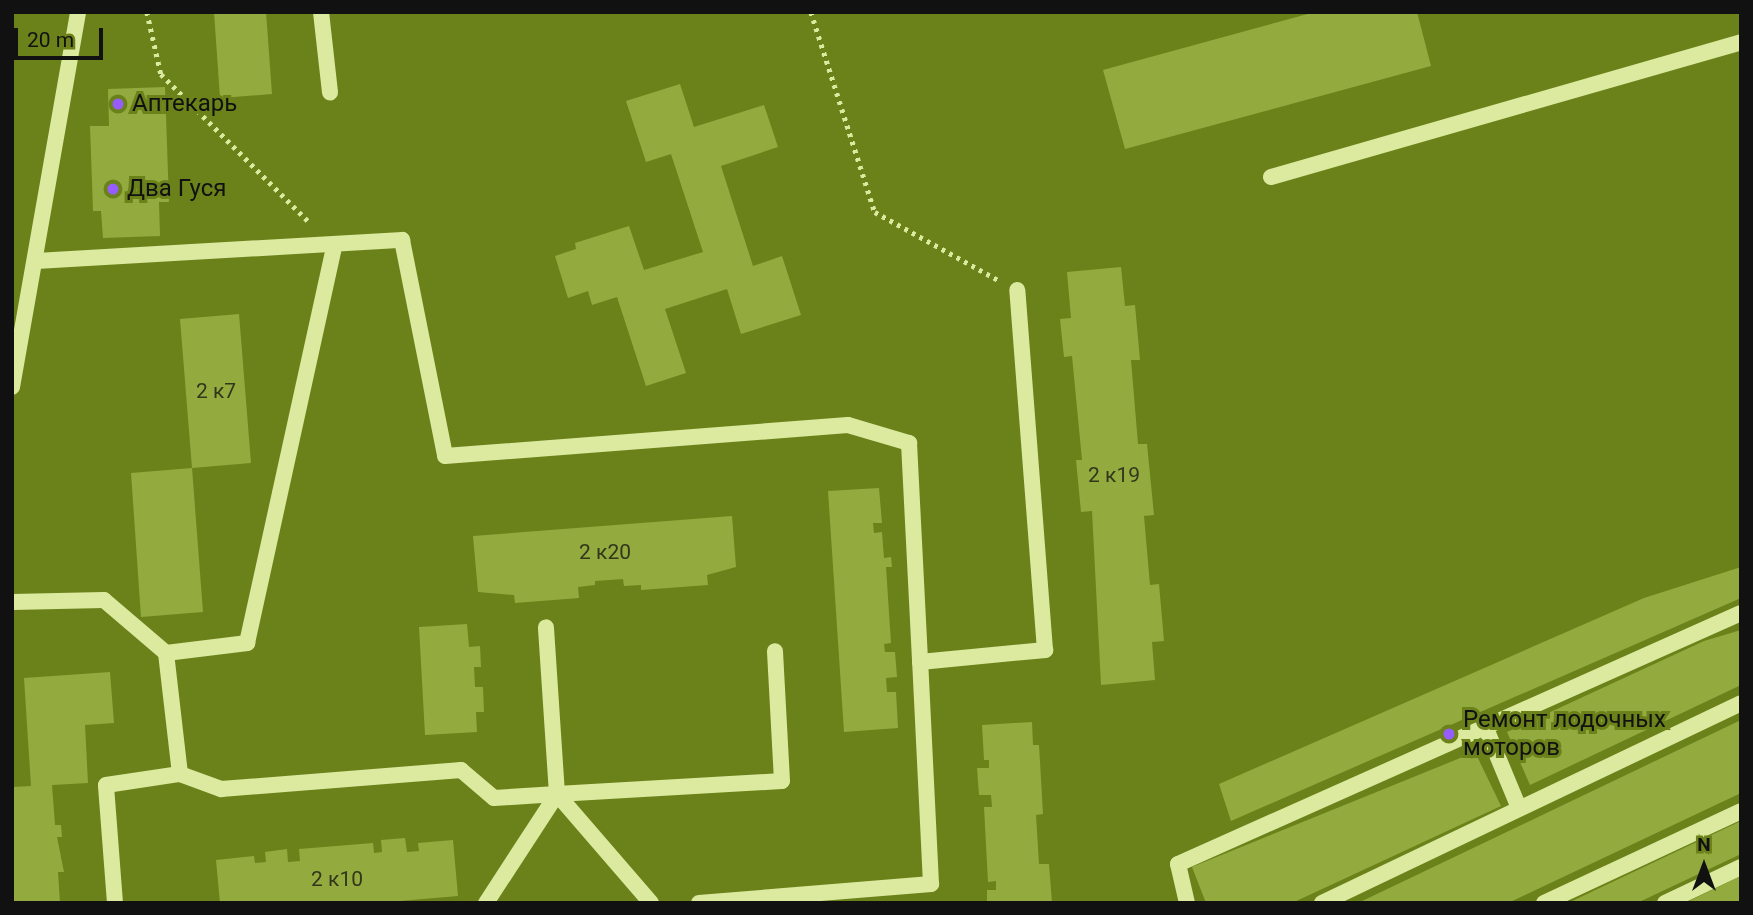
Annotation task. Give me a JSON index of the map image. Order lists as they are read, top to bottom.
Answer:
{
  "places": ["Аптекарь", "Два Гуся", "Ремонт лодочных моторов"],
  "house_numbers": [
    "2 к7",
    "2 к19",
    "2 к20",
    "2 к10"
  ],
  "scale_bar": "20 m",
  "north": "top"
}
